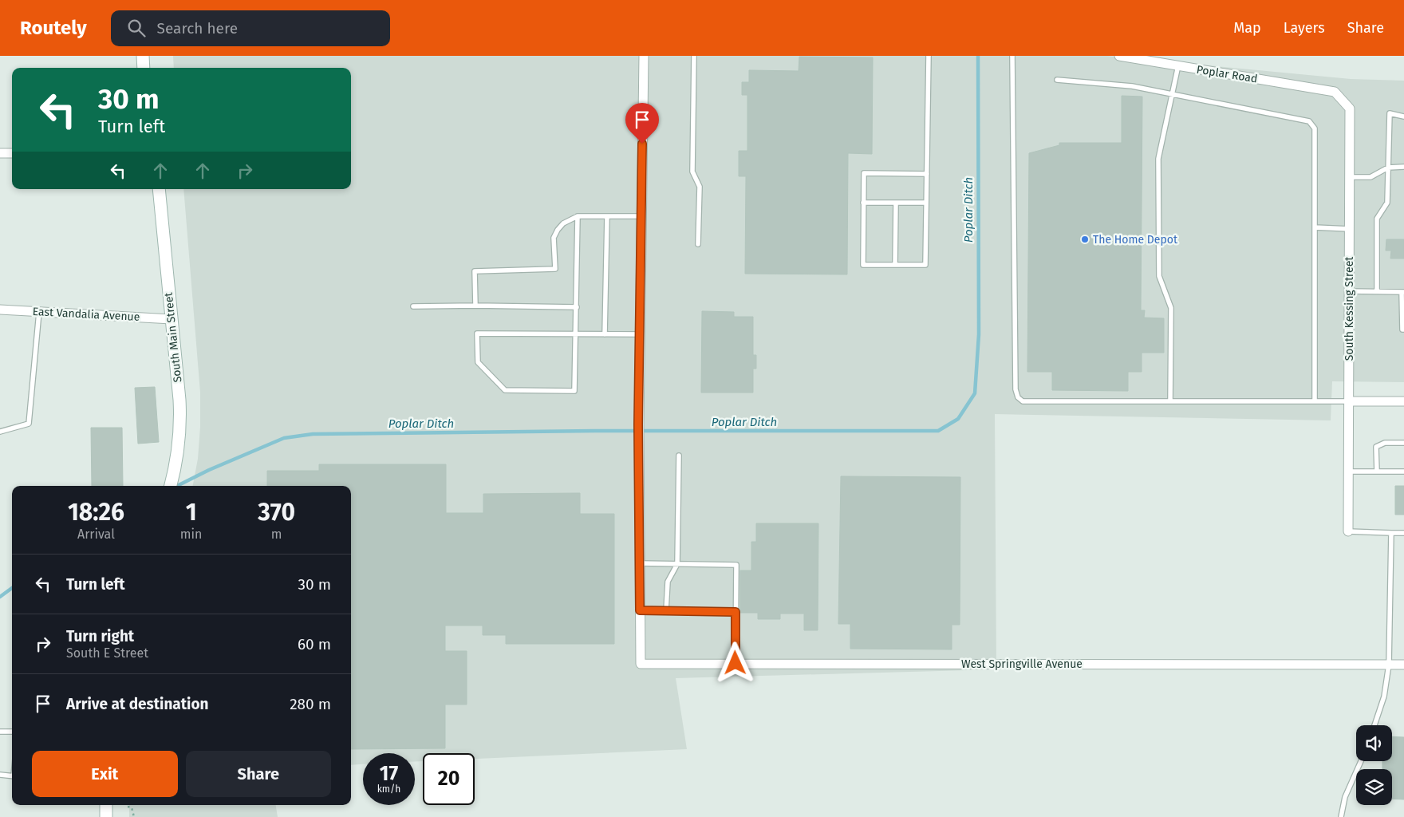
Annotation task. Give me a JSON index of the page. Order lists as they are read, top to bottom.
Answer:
{
  "streets": {
    "main road": ["South Main Street"],
    "street": [
      "Poplar Road",
      "South Kessing Street",
      "East Vandalia Avenue",
      "West Springville Avenue"
    ]
  },
  "crossings": [
    ["Poplar Road", "South Kessing Street"],
    ["East Vandalia Avenue", "South Main Street"]
  ],
  "water": ["Poplar Ditch"],
  "places": ["The Home Depot"],
  "page": {
    "header": "Routely",
    "search": "Search here",
    "nav": ["Map", "Layers", "Share"],
    "turn": ["30 m", "Turn left"],
    "eta": [
      "18:26",
      "Arrival",
      "1",
      "min",
      "370",
      "m"
    ],
    "list": [
      {
        "name": "Turn left",
        "value": "30 m"
      },
      {
        "name": "Turn right",
        "note": "South E Street",
        "value": "60 m"
      },
      {
        "name": "Arrive at destination",
        "value": "280 m"
      }
    ],
    "buttons": ["Exit", "Share"],
    "speed": "17 km/h",
    "limit": "20"
  }
}
